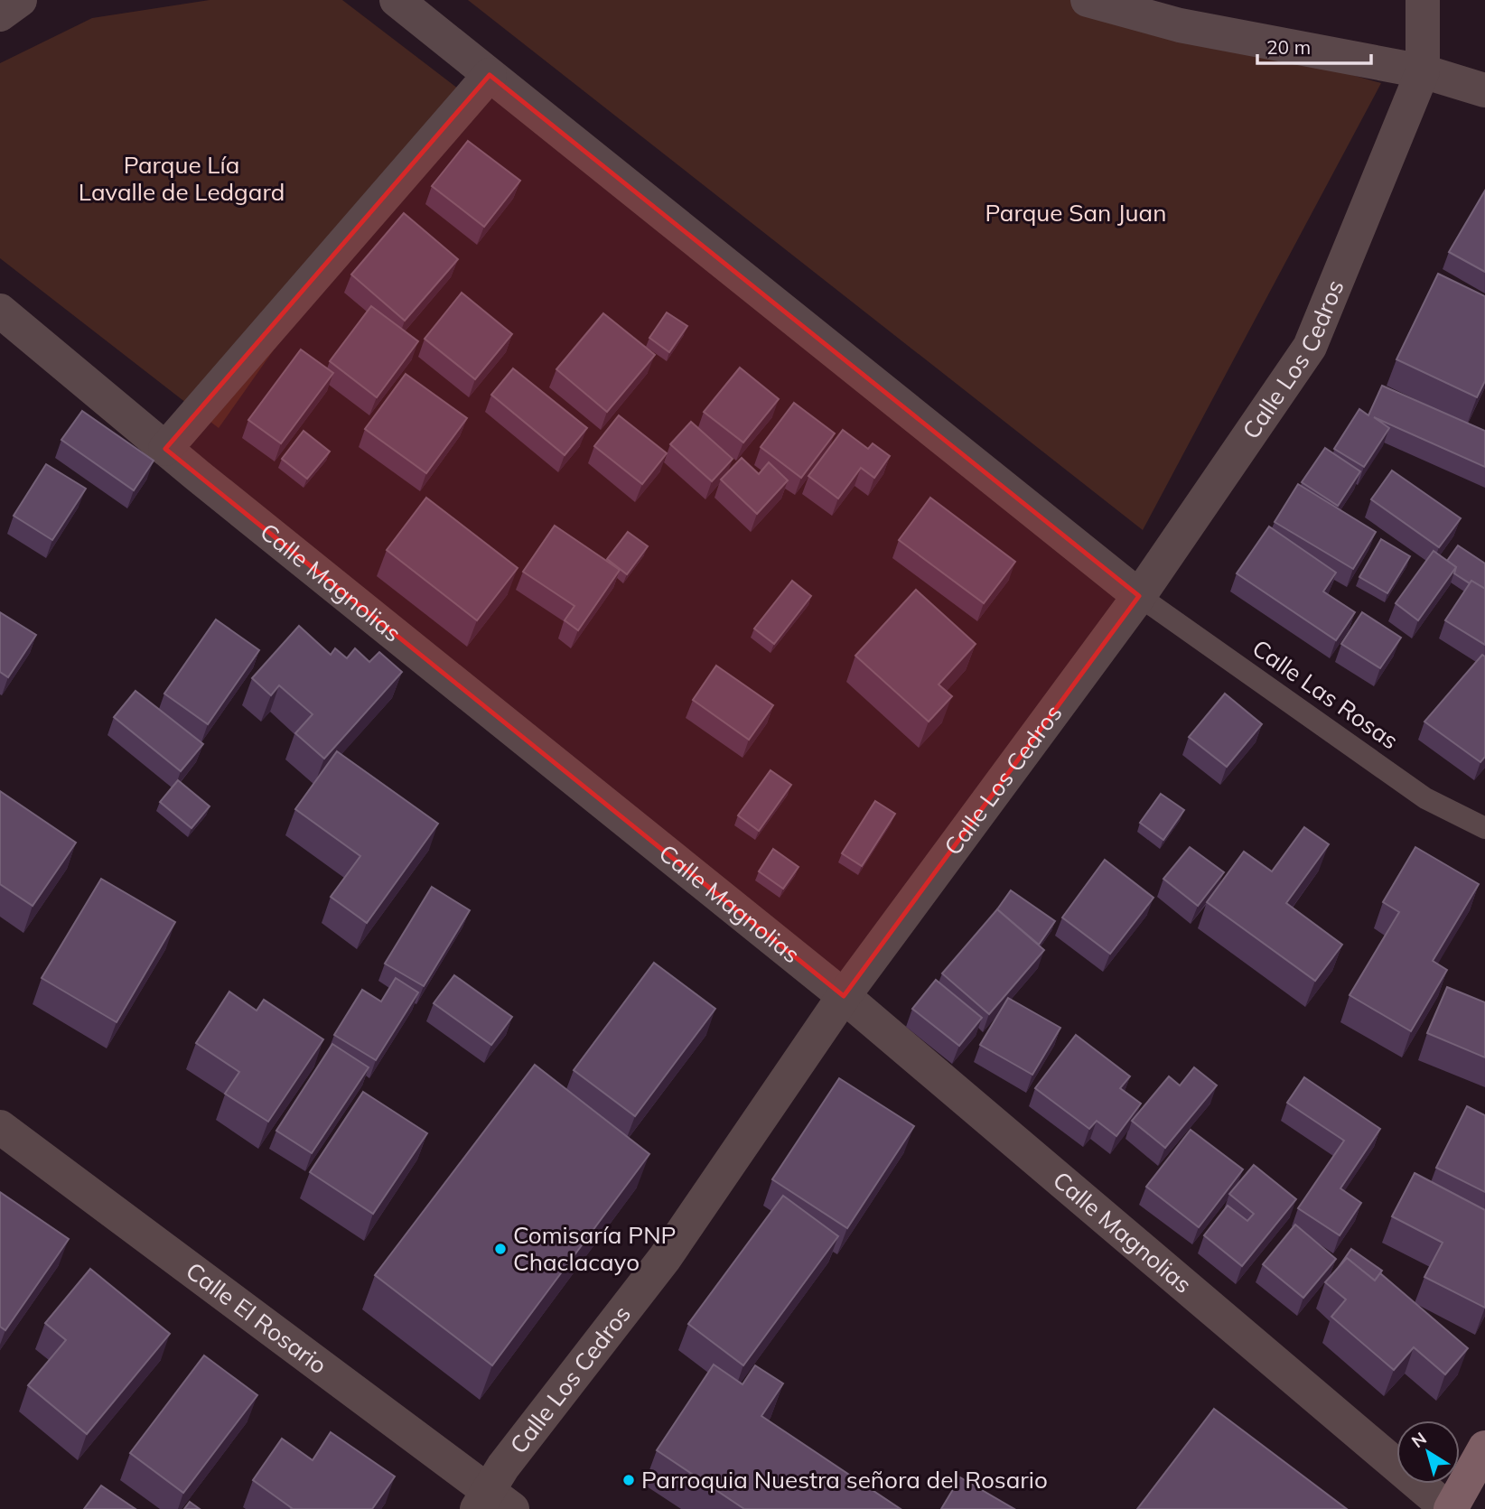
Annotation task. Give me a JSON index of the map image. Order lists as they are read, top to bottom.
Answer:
{
  "streets": {
    "street": ["Calle Los Cedros", "Calle Magnolias", "Calle El Rosario"],
    "lane": ["Calle Las Rosas"]
  },
  "crossings": [
    ["Calle Los Cedros", "Calle Magnolias"],
    ["Calle Los Cedros", "Calle Las Rosas"],
    ["Calle Los Cedros", "Calle El Rosario"]
  ],
  "parks": ["Parque Lía Lavalle de Ledgard", "Parque San Juan"],
  "places": ["Comisaría PNP Chaclacayo", "Parroquia Nuestra señora del Rosario"],
  "scale_bar": "20 m",
  "north": "top left"
}
